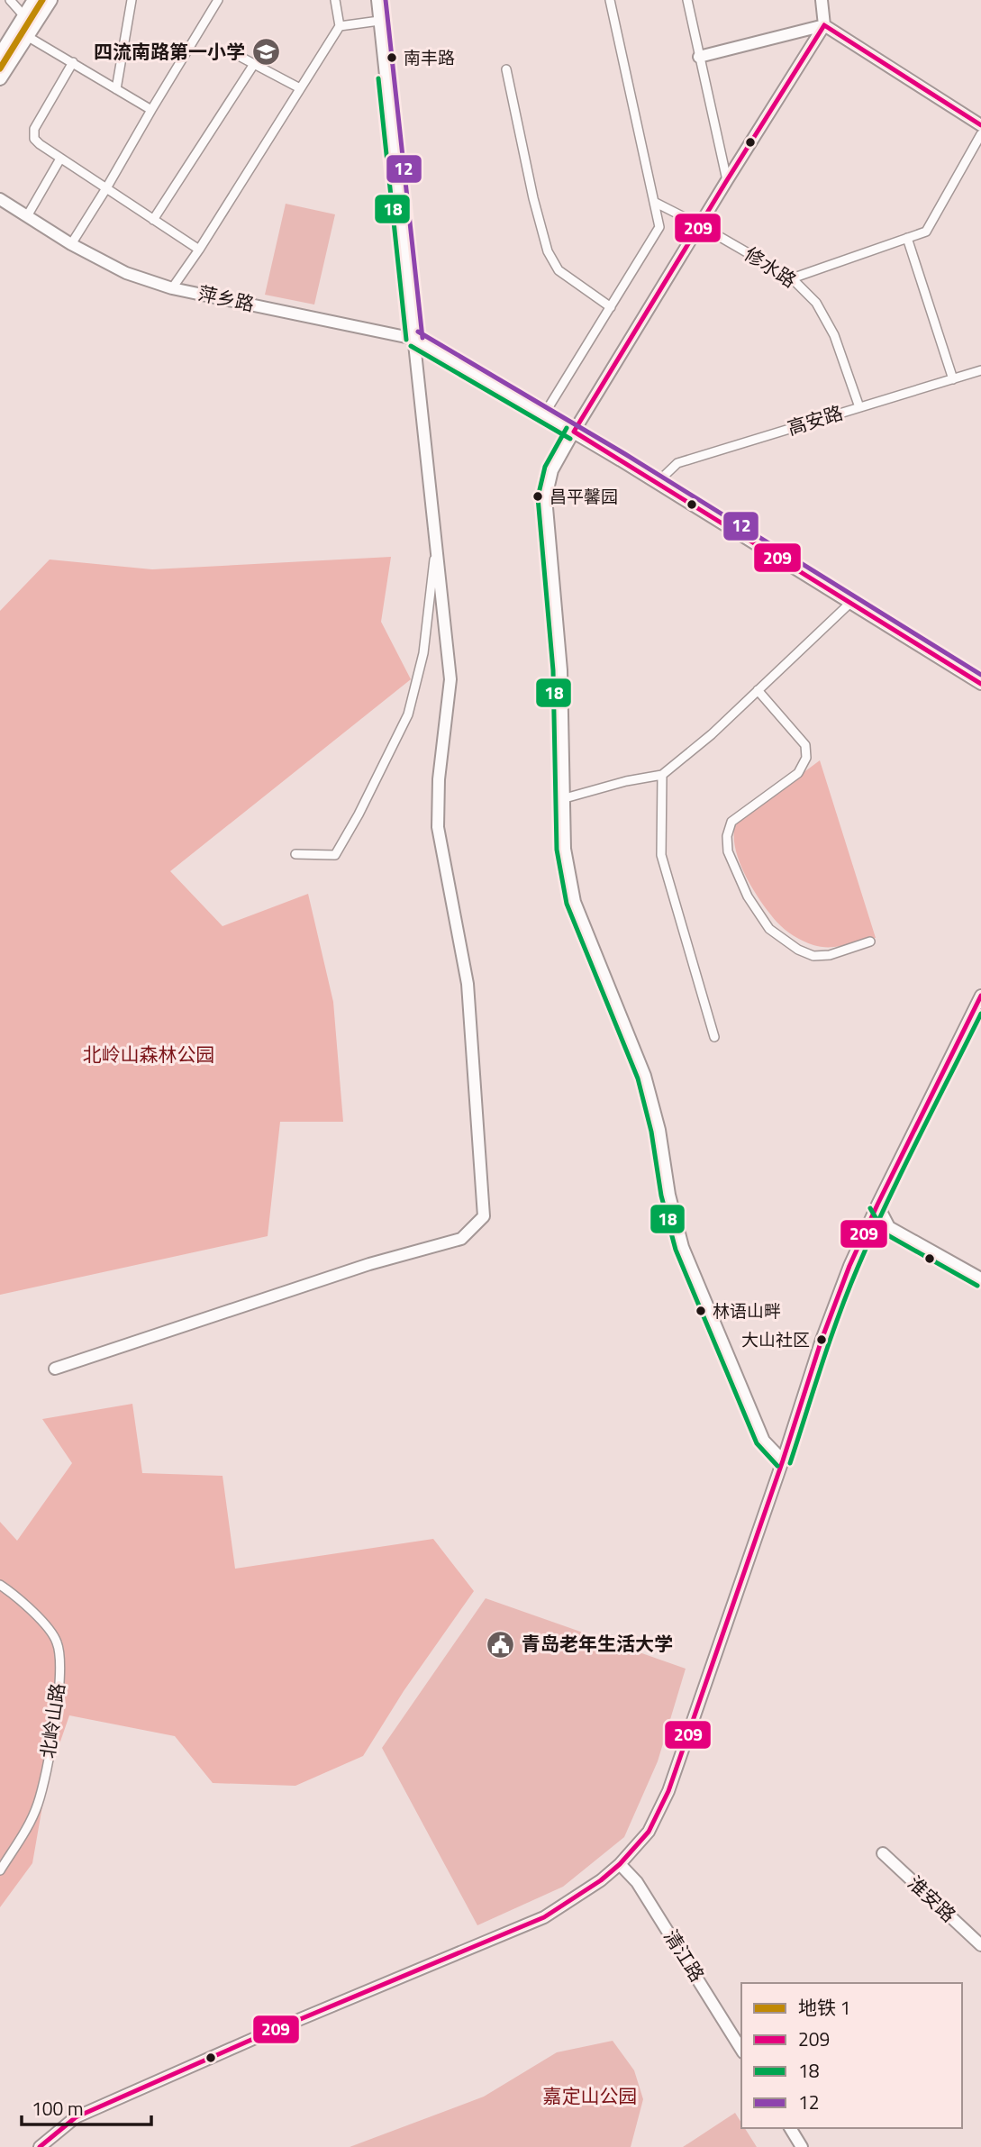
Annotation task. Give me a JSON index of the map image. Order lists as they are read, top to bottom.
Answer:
{
  "streets": {
    "street": [
      "修水路",
      "萍乡路",
      "高安路",
      "北岭山路",
      "淮安路",
      "清江路"
    ]
  },
  "crossings": [
    ["修水路", "高安路"],
    ["萍乡路", "高安路"]
  ],
  "parks": ["北岭山森林公园", "嘉定山公园"],
  "places": {
    "school or university": ["四流南路第一小学"],
    "other": [
      "南丰路",
      "昌平馨园",
      "林语山畔",
      "大山社区"
    ],
    "public building": ["青岛老年生活大学"]
  },
  "lines": [
    "metro line 1",
    "transit line 12",
    "transit line 209",
    "transit line 18"
  ],
  "legend": [
    "地铁 1",
    "209",
    "18",
    "12"
  ],
  "scale_bar": "100 m"
}
